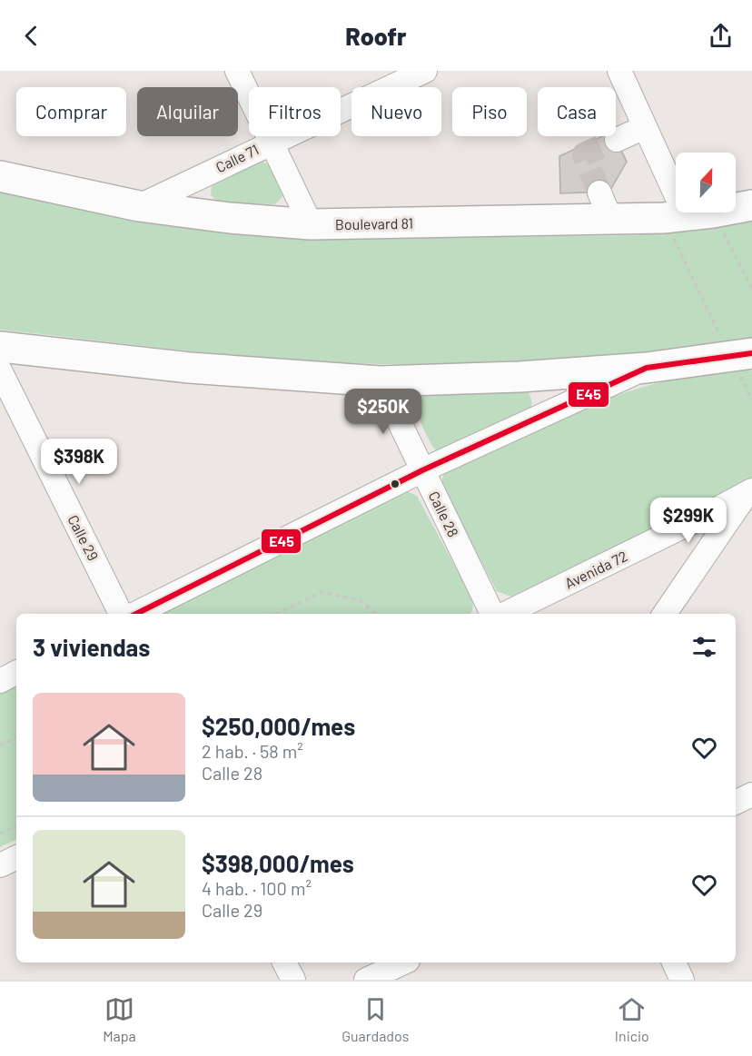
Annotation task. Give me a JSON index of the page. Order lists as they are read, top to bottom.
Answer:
{
  "streets": {
    "highway": ["Boulevard 81"],
    "street": [
      "Calle 71",
      "Calle 28",
      "Calle 29",
      "Avenida 72"
    ]
  },
  "crossings": [
    ["Calle 71", "Boulevard 81"]
  ],
  "lines": ["transit line E45"],
  "north": "top",
  "page": {
    "header": "Roofr",
    "chip": [
      "Comprar",
      "Alquilar",
      "Filtros",
      "Nuevo",
      "Piso",
      "Casa"
    ],
    "price": ["$250K", "$398K", "$299K"],
    "heading": "3 viviendas",
    "list": [
      {
        "name": "$250,000/mes",
        "note": "2 hab. · 58 m² · Calle 28"
      },
      {
        "name": "$398,000/mes",
        "note": "4 hab. · 100 m² · Calle 29"
      }
    ],
    "tabs": ["Mapa", "Guardados", "Inicio"]
  }
}
